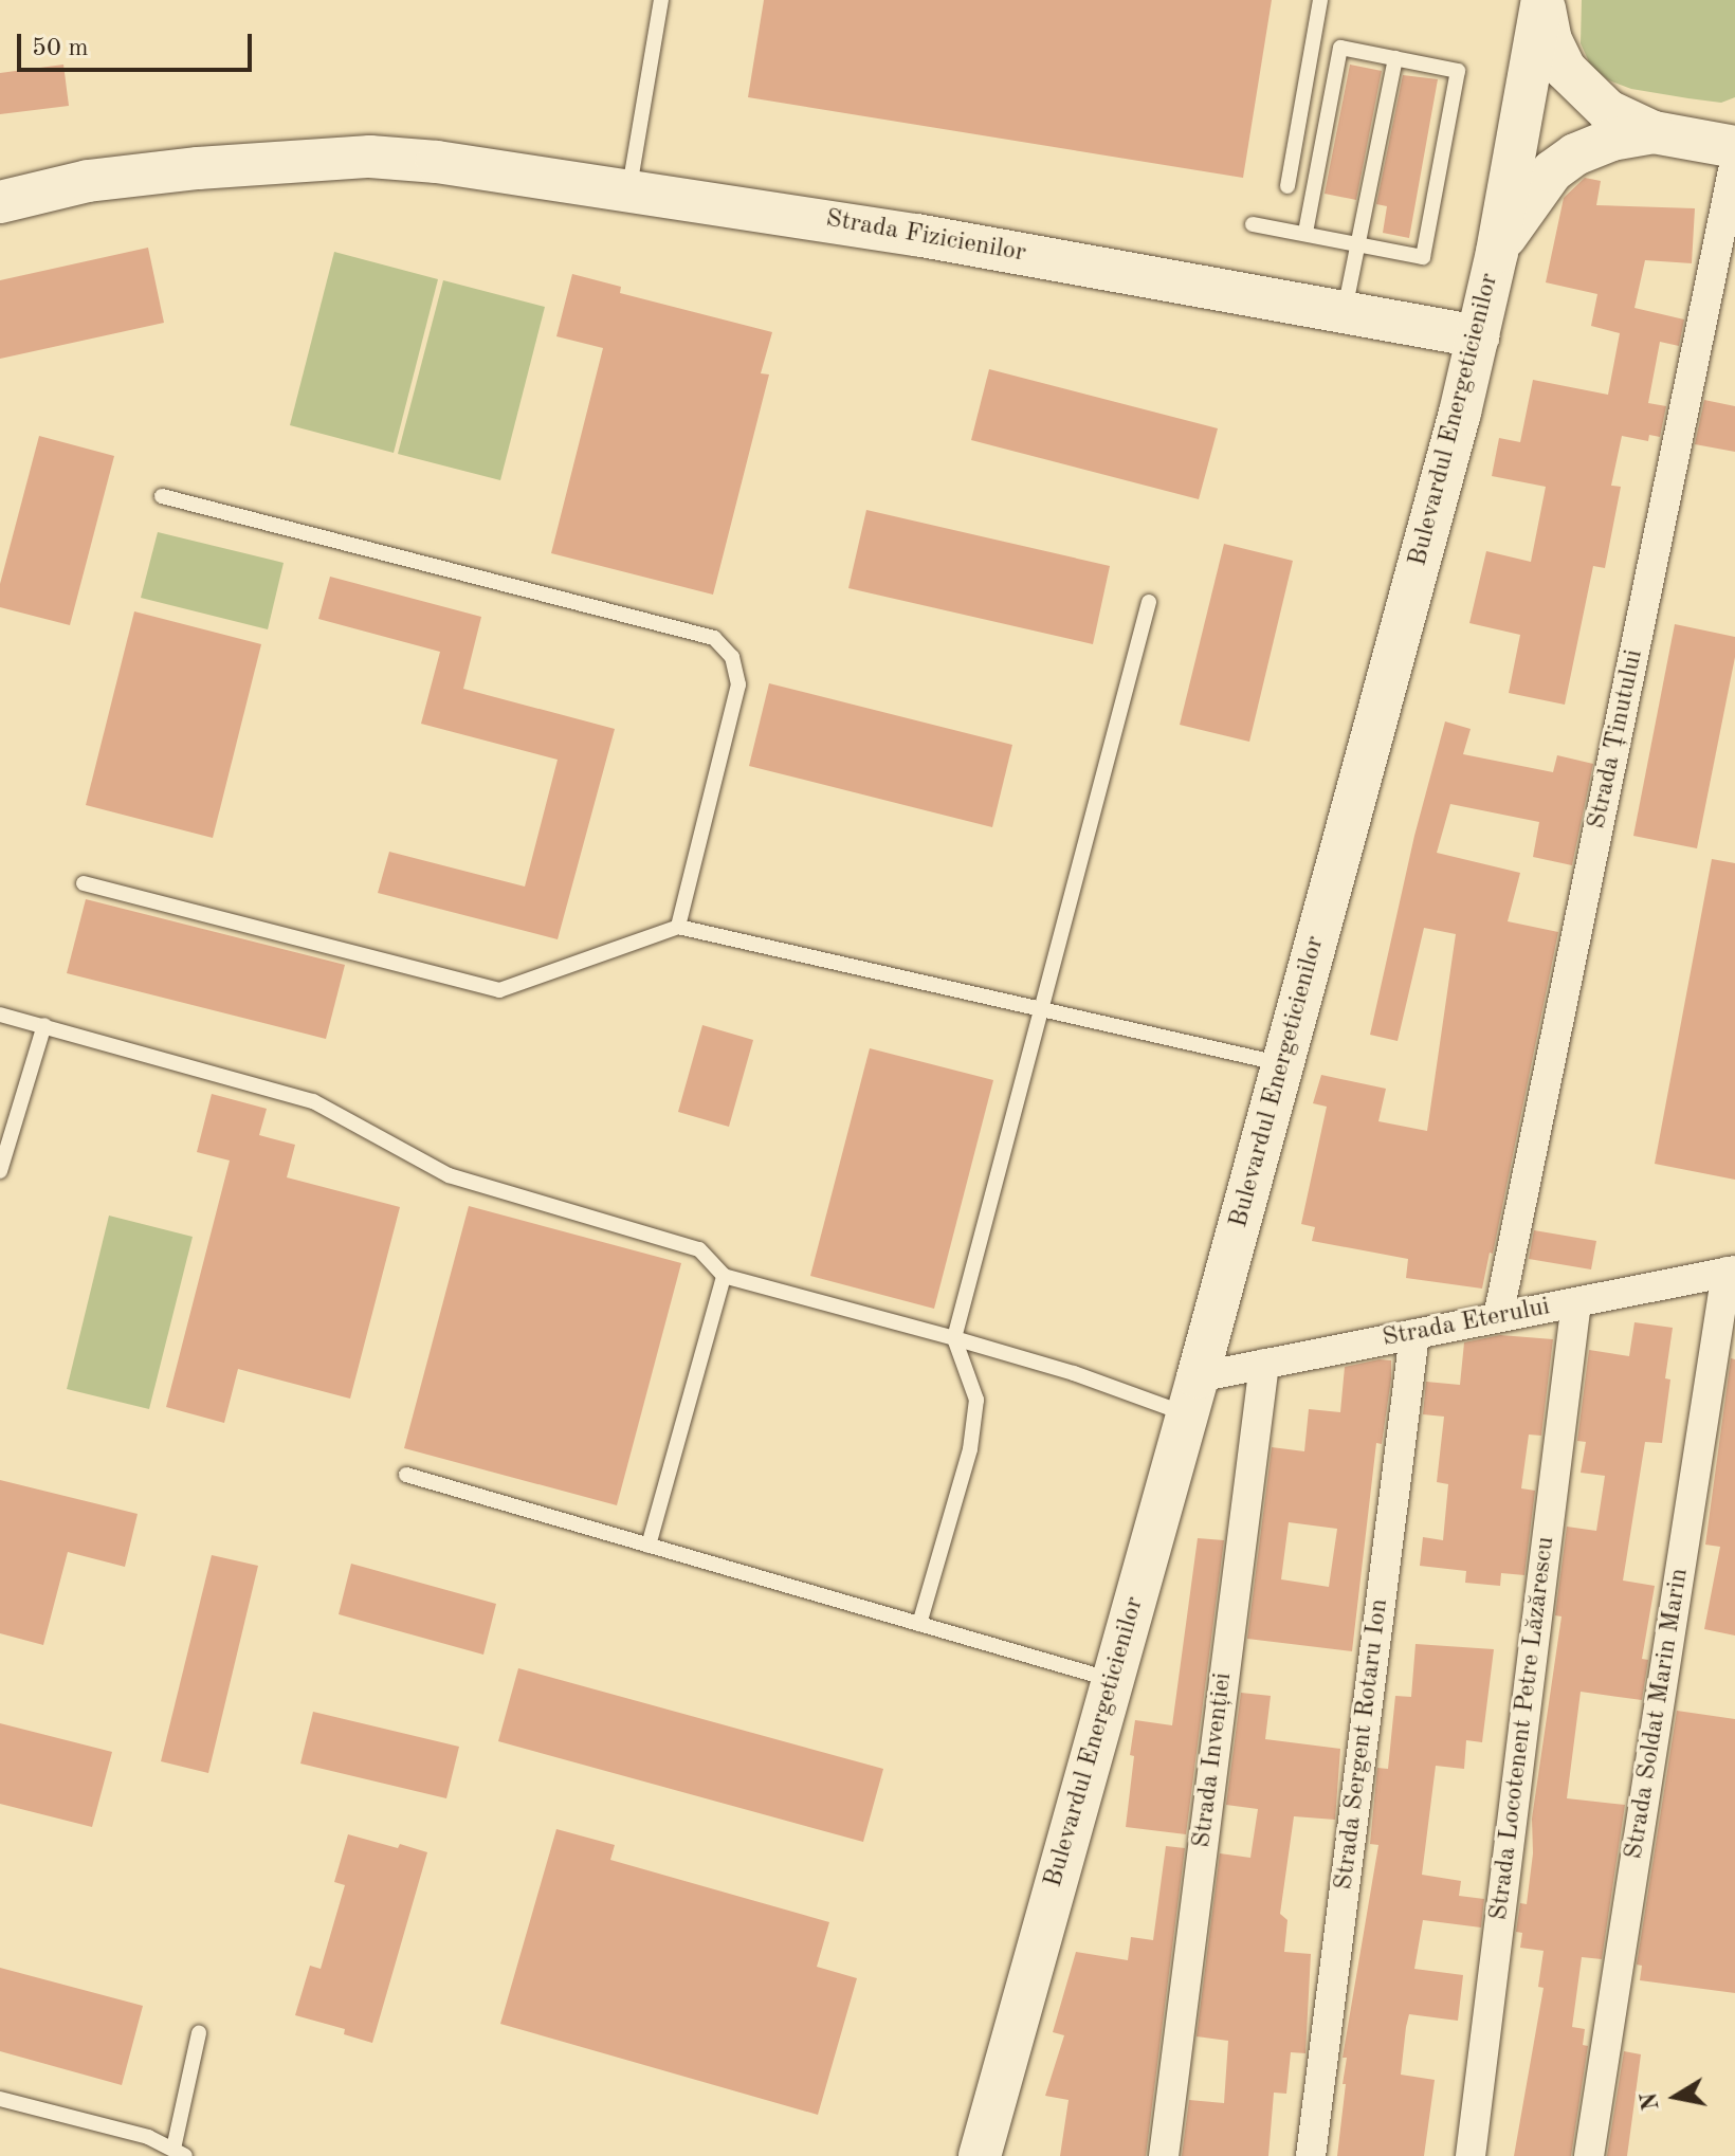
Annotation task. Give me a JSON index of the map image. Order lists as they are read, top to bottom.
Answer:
{
  "streets": {
    "street": [
      "Strada Fizicienilor",
      "Bulevardul Energeticienilor",
      "Strada Ținutului",
      "Strada Eterului",
      "Strada Soldat Marin Marin",
      "Strada Locotenent Petre Lăzărescu",
      "Strada Sergent Rotaru Ion",
      "Strada Invenției"
    ]
  },
  "crossings": [
    ["Strada Fizicienilor", "Bulevardul Energeticienilor"],
    ["Bulevardul Energeticienilor", "Strada Eterului"],
    ["Strada Ținutului", "Strada Eterului"],
    ["Strada Eterului", "Strada Soldat Marin Marin"],
    ["Strada Eterului", "Strada Locotenent Petre Lăzărescu"],
    ["Strada Eterului", "Strada Sergent Rotaru Ion"],
    ["Strada Eterului", "Strada Invenției"]
  ],
  "scale_bar": "50 m",
  "north": "left"
}
